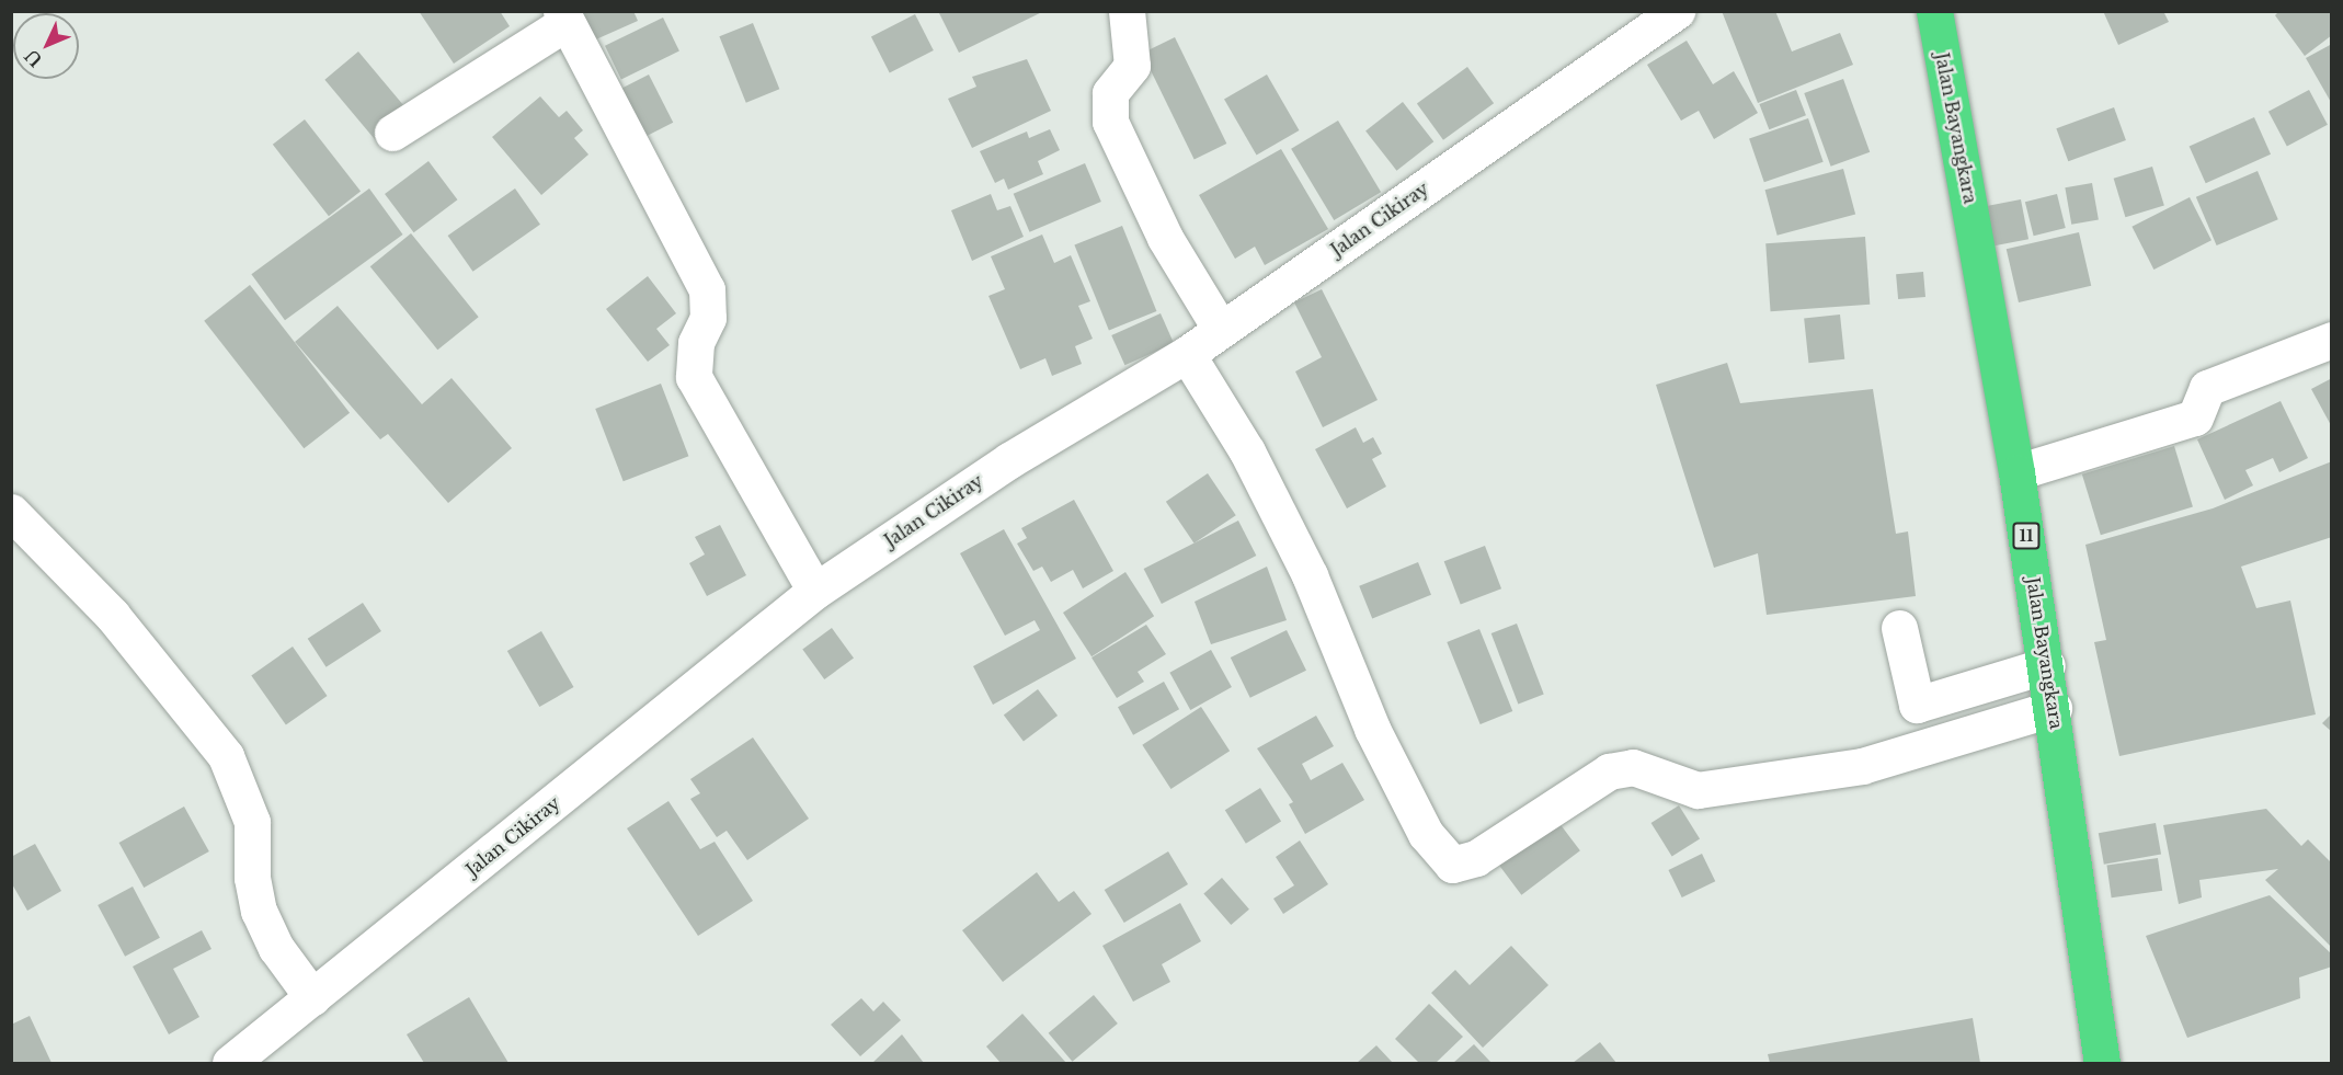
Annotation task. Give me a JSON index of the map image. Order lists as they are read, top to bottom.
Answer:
{
  "streets": {
    "highway": ["Jalan Bayangkara", "11"],
    "street": ["Jalan Cikiray"]
  },
  "north": "bottom left"
}
